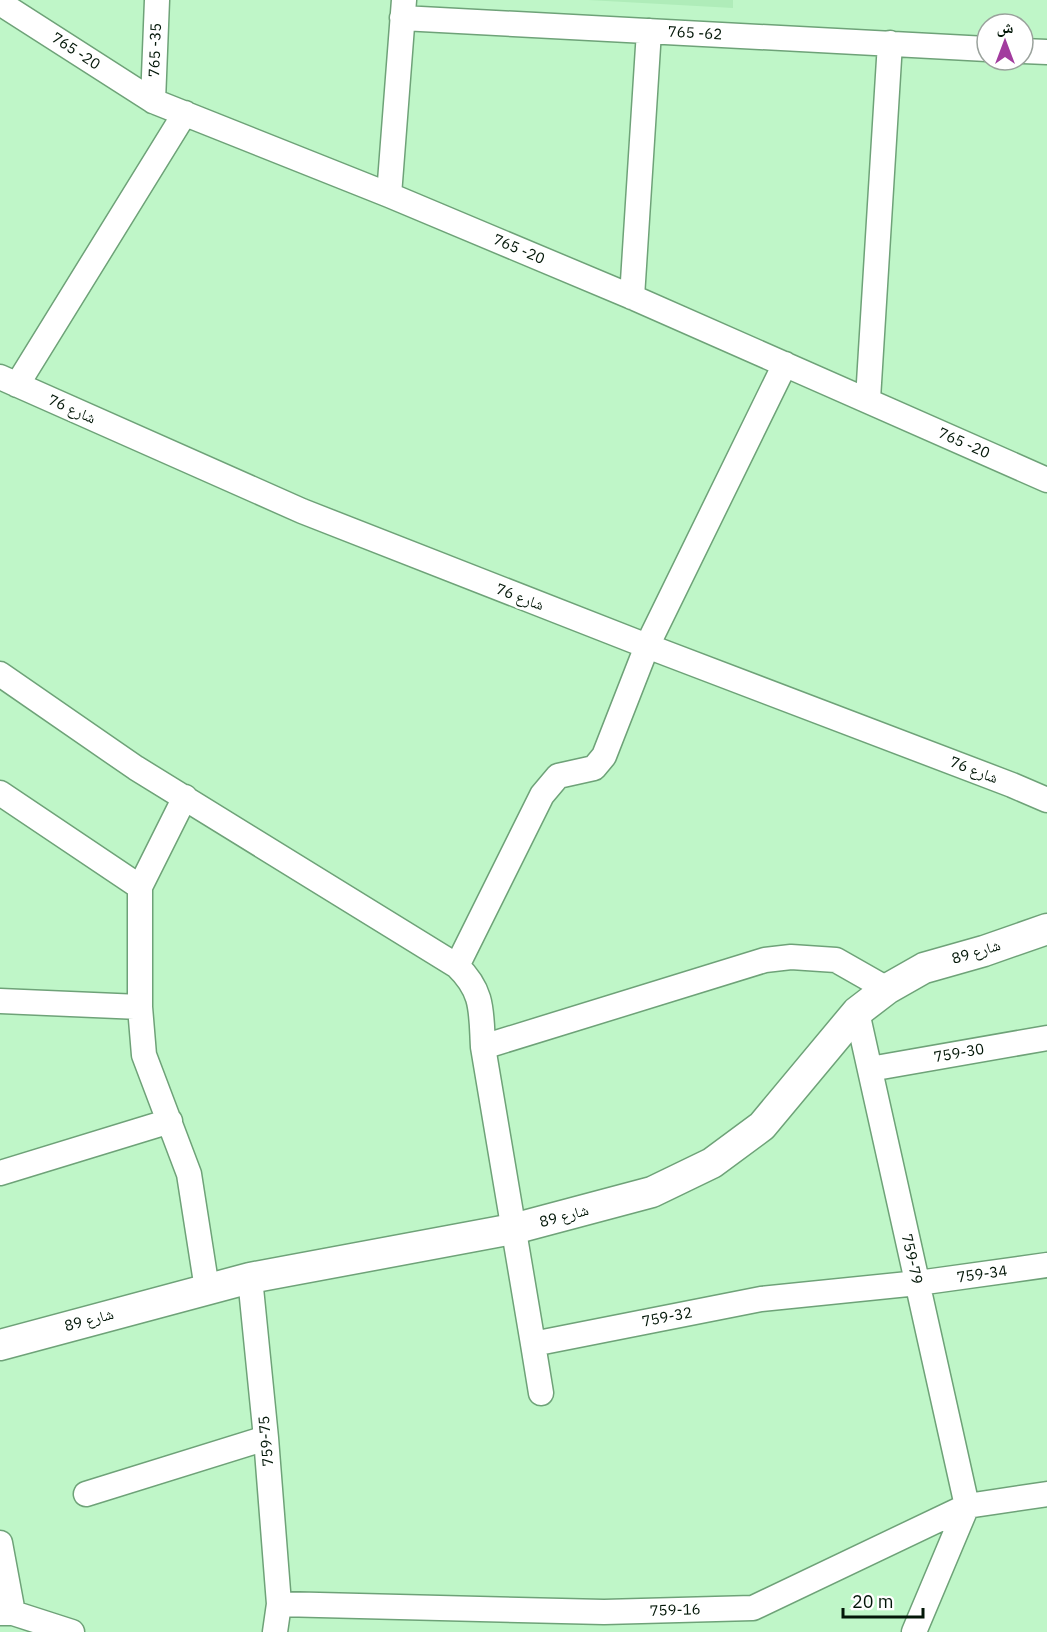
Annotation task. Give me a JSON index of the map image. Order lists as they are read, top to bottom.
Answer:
{
  "streets": {
    "street": [
      "765 -62",
      "765 -35",
      "765 -20",
      "شارع 76",
      "شارع 89",
      "759-30",
      "759-79",
      "759-34",
      "759-32",
      "759-75",
      "759-16"
    ]
  },
  "crossings": [
    ["765 -35", "765 -20"],
    ["شارع 89", "759-79"],
    ["شارع 89", "759-75"],
    ["759-30", "759-79"],
    ["759-79", "759-34"],
    ["759-79", "759-32"],
    ["759-79", "759-16"],
    ["759-34", "759-32"],
    ["759-75", "759-16"]
  ],
  "scale_bar": "20 m",
  "north": "top"
}
